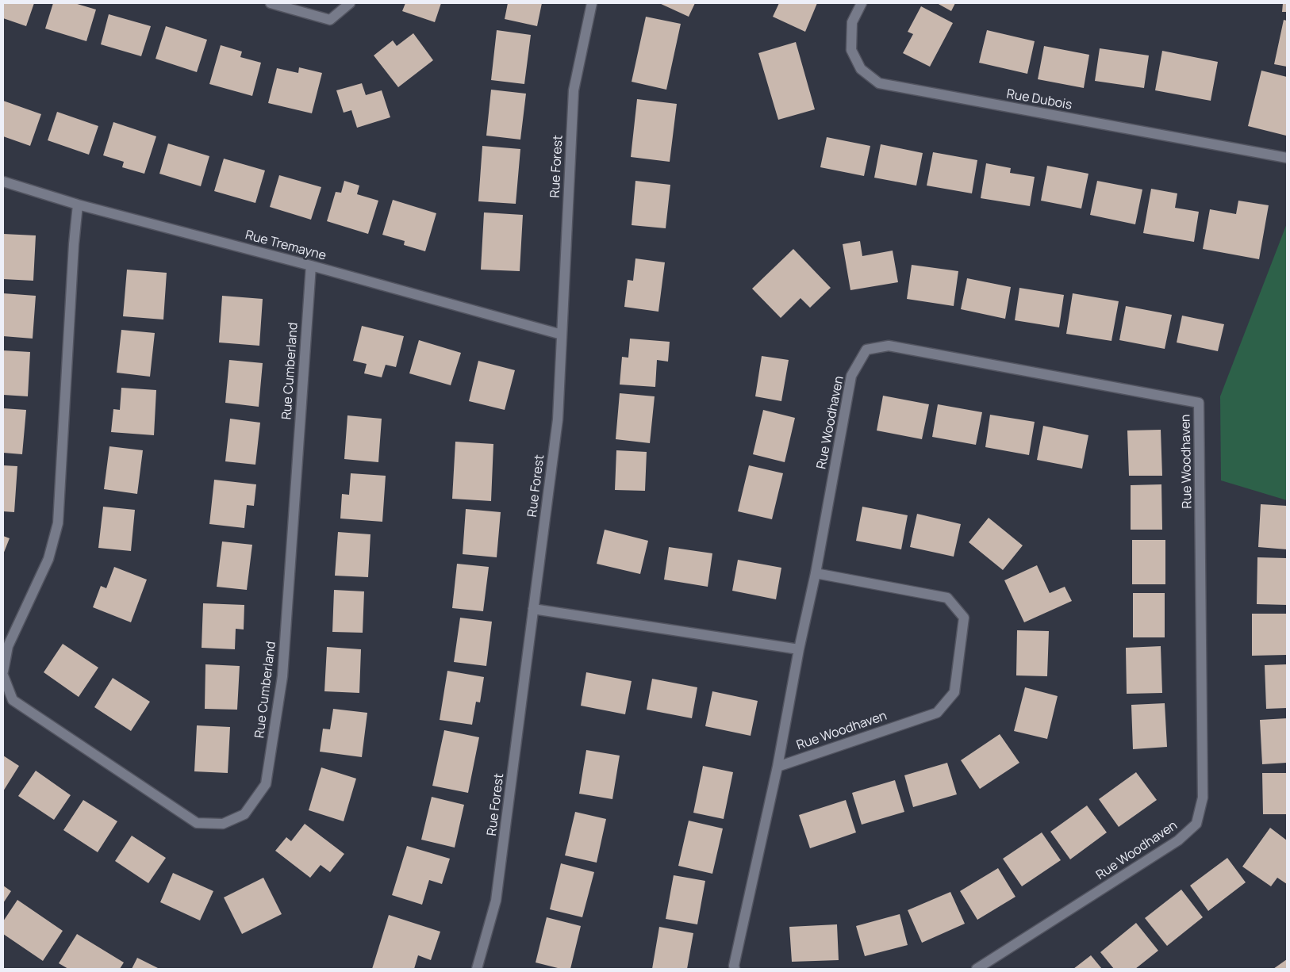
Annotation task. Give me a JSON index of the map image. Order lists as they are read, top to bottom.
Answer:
{
  "streets": {
    "street": [
      "Rue Dubois",
      "Rue Forest",
      "Rue Tremayne",
      "Rue Cumberland",
      "Rue Woodhaven"
    ]
  },
  "crossings": [
    ["Rue Forest", "Rue Tremayne"],
    ["Rue Tremayne", "Rue Cumberland"]
  ]
}
